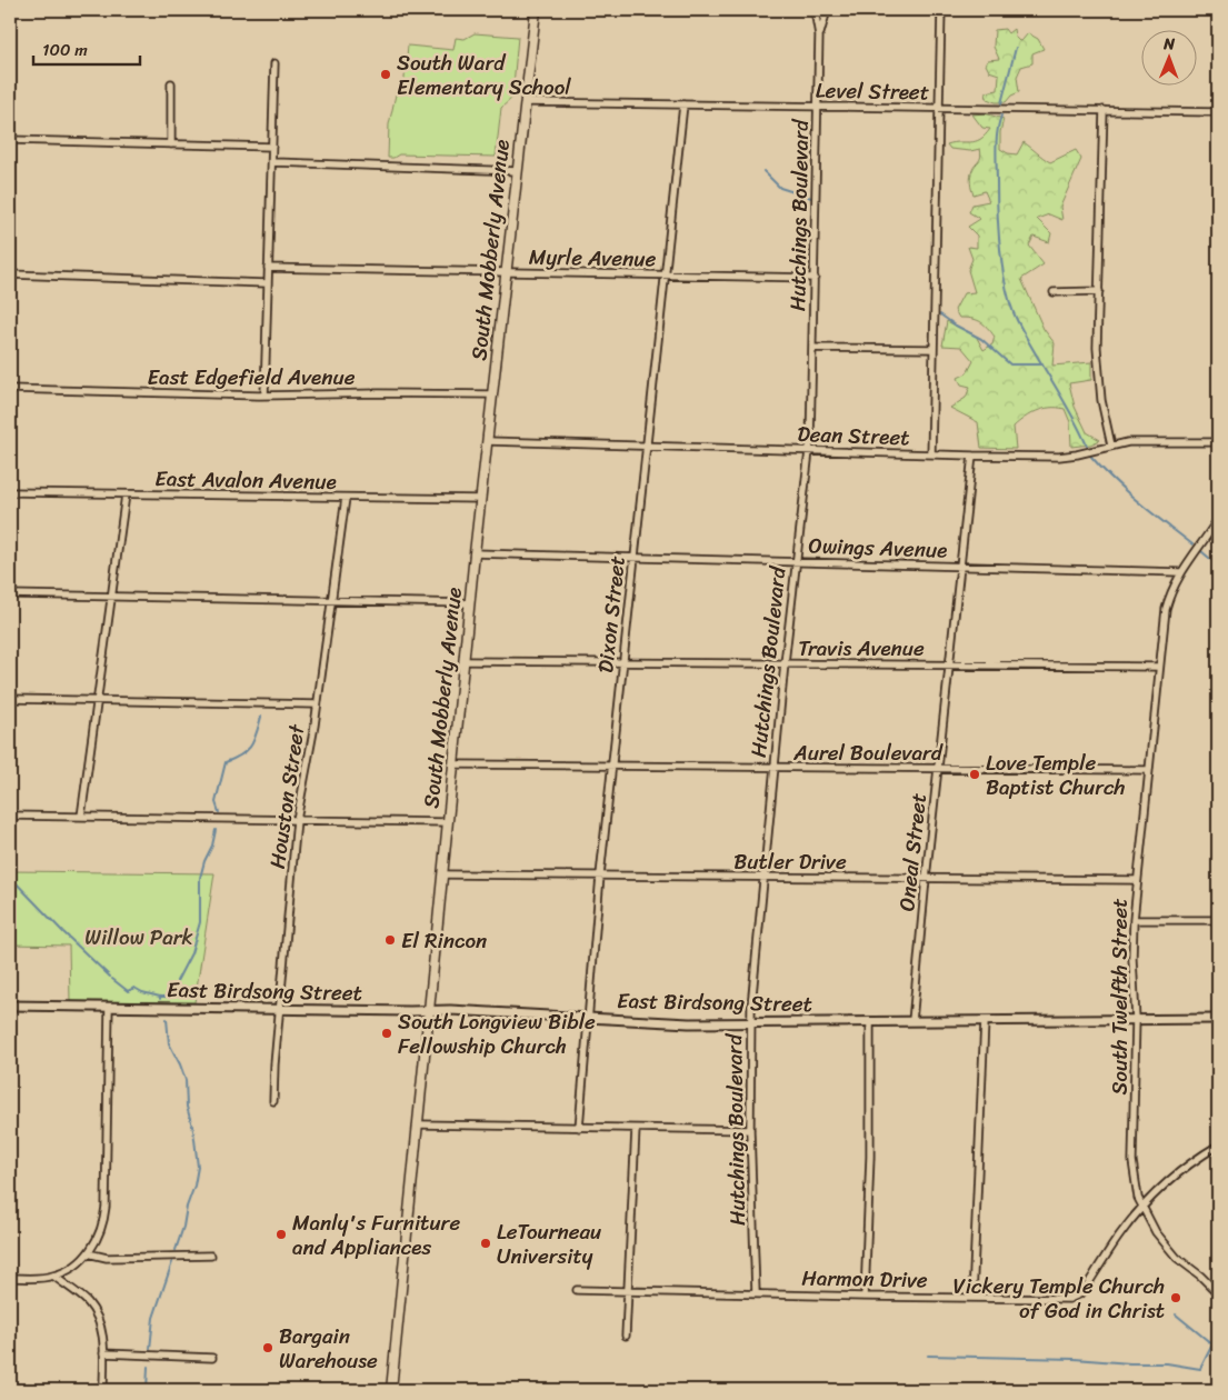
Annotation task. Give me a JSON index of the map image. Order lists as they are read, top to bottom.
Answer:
{
  "streets": {
    "main road": ["South Mobberly Avenue"],
    "street": [
      "Level Street",
      "Hutchings Boulevard",
      "Myrle Avenue",
      "East Edgefield Avenue",
      "Dean Street",
      "East Avalon Avenue",
      "Owings Avenue",
      "Dixon Street",
      "Travis Avenue",
      "Aurel Boulevard",
      "Houston Street",
      "Oneal Street",
      "Butler Drive",
      "East Birdsong Street",
      "South Twelfth Street",
      "Harmon Drive"
    ]
  },
  "crossings": [
    ["Level Street", "Hutchings Boulevard"],
    ["Level Street", "South Mobberly Avenue"],
    ["Level Street", "Dixon Street"],
    ["Hutchings Boulevard", "Myrle Avenue"],
    ["Hutchings Boulevard", "Dean Street"],
    ["Hutchings Boulevard", "Owings Avenue"],
    ["Hutchings Boulevard", "Travis Avenue"],
    ["Hutchings Boulevard", "Aurel Boulevard"],
    ["Hutchings Boulevard", "Butler Drive"],
    ["Hutchings Boulevard", "East Birdsong Street"],
    ["Hutchings Boulevard", "Harmon Drive"],
    ["South Mobberly Avenue", "Myrle Avenue"],
    ["South Mobberly Avenue", "East Edgefield Avenue"],
    ["South Mobberly Avenue", "Dean Street"],
    ["South Mobberly Avenue", "East Avalon Avenue"],
    ["South Mobberly Avenue", "Owings Avenue"],
    ["South Mobberly Avenue", "Travis Avenue"],
    ["South Mobberly Avenue", "Aurel Boulevard"],
    ["South Mobberly Avenue", "Butler Drive"],
    ["South Mobberly Avenue", "East Birdsong Street"],
    ["Myrle Avenue", "Dixon Street"],
    ["Dean Street", "Dixon Street"],
    ["Dean Street", "Oneal Street"],
    ["East Avalon Avenue", "Houston Street"],
    ["Owings Avenue", "Dixon Street"],
    ["Owings Avenue", "Oneal Street"],
    ["Owings Avenue", "South Twelfth Street"],
    ["Dixon Street", "Travis Avenue"],
    ["Dixon Street", "Aurel Boulevard"],
    ["Dixon Street", "Butler Drive"],
    ["Dixon Street", "East Birdsong Street"],
    ["Travis Avenue", "Oneal Street"],
    ["Travis Avenue", "South Twelfth Street"],
    ["Aurel Boulevard", "Oneal Street"],
    ["Aurel Boulevard", "South Twelfth Street"],
    ["Houston Street", "East Birdsong Street"],
    ["Oneal Street", "Butler Drive"],
    ["Oneal Street", "East Birdsong Street"],
    ["Butler Drive", "South Twelfth Street"],
    ["East Birdsong Street", "South Twelfth Street"],
    ["South Twelfth Street", "Harmon Drive"]
  ],
  "parks": ["Willow Park"],
  "places": [
    "South Ward Elementary School",
    "Love Temple Baptist Church",
    "El Rincon",
    "South Longview Bible Fellowship Church",
    "Manly's Furniture and Appliances",
    "LeTourneau University",
    "Vickery Temple Church of God in Christ",
    "Bargain Warehouse"
  ],
  "scale_bar": "100 m",
  "north": "top"
}
